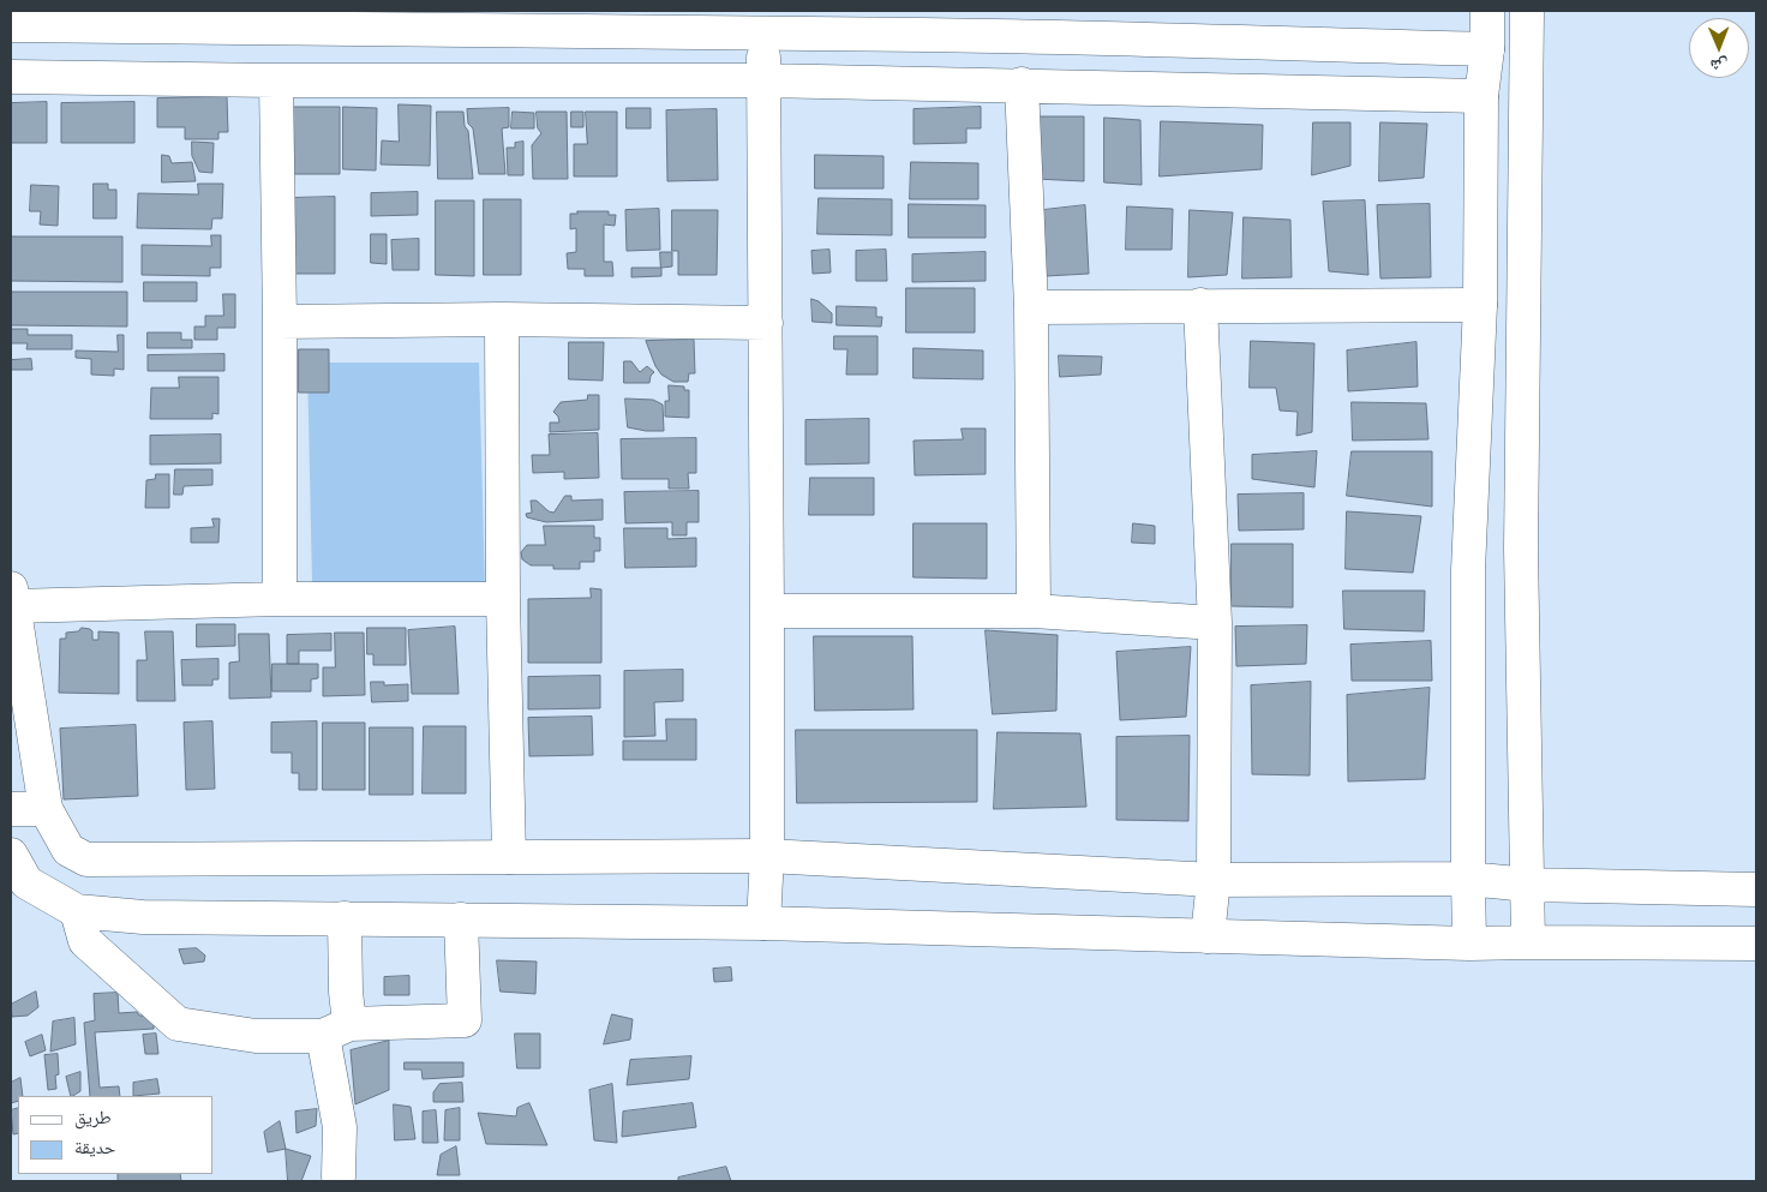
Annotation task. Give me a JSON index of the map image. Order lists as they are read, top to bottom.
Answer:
{
  "legend": ["طريق", "حديقة"],
  "north": "bottom"
}
